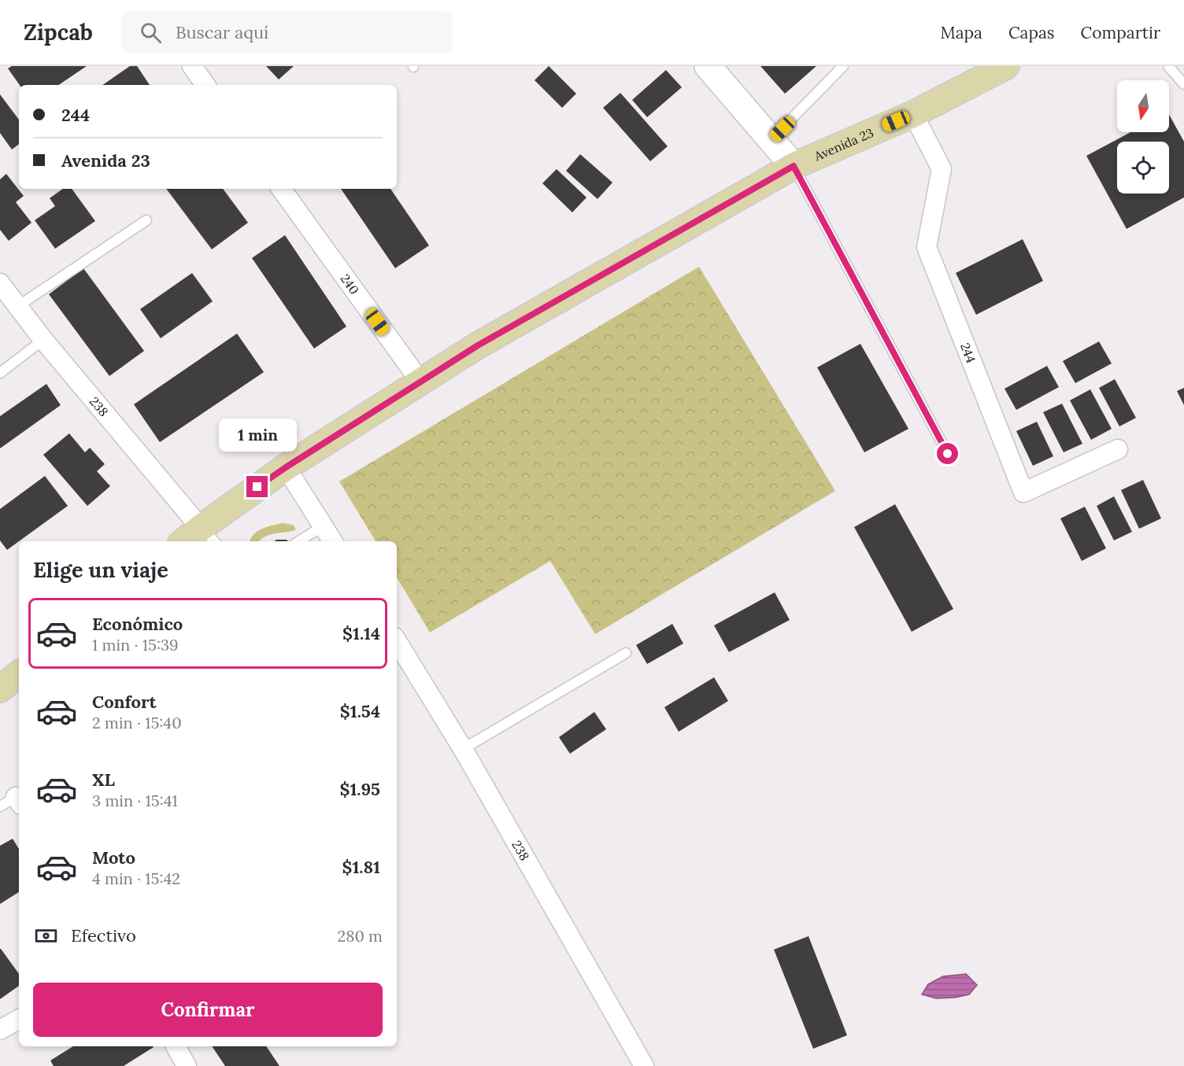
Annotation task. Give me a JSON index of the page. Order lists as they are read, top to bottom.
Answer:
{
  "streets": {
    "main road": ["Avenida 23"],
    "street": ["240", "244", "238"]
  },
  "crossings": [
    ["Avenida 23", "240"],
    ["Avenida 23", "244"],
    ["Avenida 23", "238"]
  ],
  "north": "bottom",
  "page": {
    "header": "Zipcab",
    "search": "Buscar aquí",
    "nav": ["Mapa", "Capas", "Compartir"],
    "banner": ["244", "Avenida 23"],
    "bubble": "1 min",
    "heading": "Elige un viaje",
    "list": [
      {
        "name": "Económico",
        "note": "1 min · 15:39",
        "value": "$1.14"
      },
      {
        "name": "Confort",
        "note": "2 min · 15:40",
        "value": "$1.54"
      },
      {
        "name": "XL",
        "note": "3 min · 15:41",
        "value": "$1.95"
      },
      {
        "name": "Moto",
        "note": "4 min · 15:42",
        "value": "$1.81"
      }
    ],
    "pay": ["Efectivo", "280 m"],
    "buttons": "Confirmar"
  }
}
